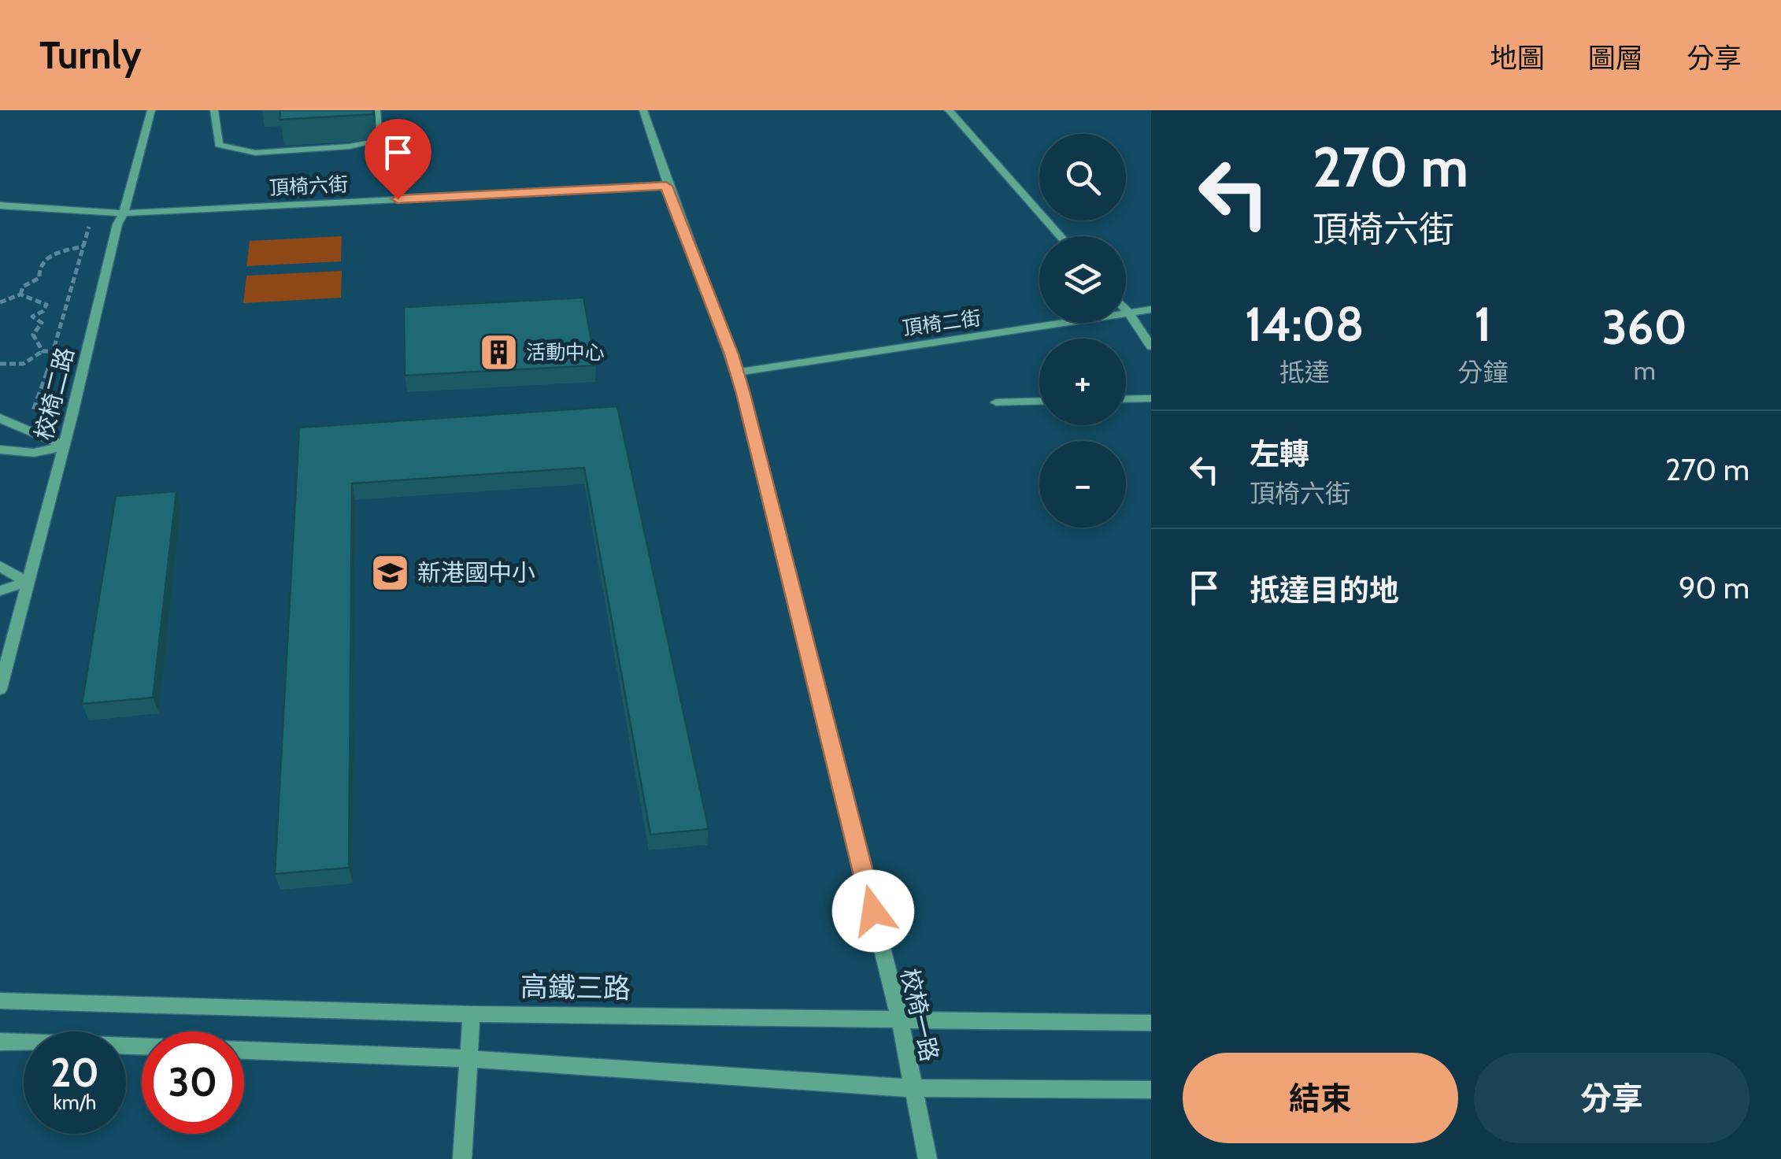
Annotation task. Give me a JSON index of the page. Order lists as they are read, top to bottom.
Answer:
{
  "streets": {
    "street": [
      "頂椅六街",
      "頂椅二街",
      "校椅二路",
      "高鐵三路",
      "校椅一路"
    ]
  },
  "crossings": [
    ["頂椅六街", "校椅二路"],
    ["頂椅六街", "校椅一路"],
    ["頂椅二街", "校椅一路"],
    ["高鐵三路", "校椅一路"]
  ],
  "places": {
    "building": ["活動中心"],
    "school or university": ["新港國中小"]
  },
  "page": {
    "header": "Turnly",
    "nav": ["地圖", "圖層", "分享"],
    "turn": ["270 m", "頂椅六街"],
    "map_buttons": ["+", "−"],
    "eta": [
      "14:08",
      "抵達",
      "1",
      "分鐘",
      "360",
      "m"
    ],
    "list": [
      {
        "name": "左轉",
        "note": "頂椅六街",
        "value": "270 m"
      },
      {
        "name": "抵達目的地",
        "value": "90 m"
      }
    ],
    "speed": "20 km/h",
    "limit": "30",
    "buttons": ["結束", "分享"]
  }
}
